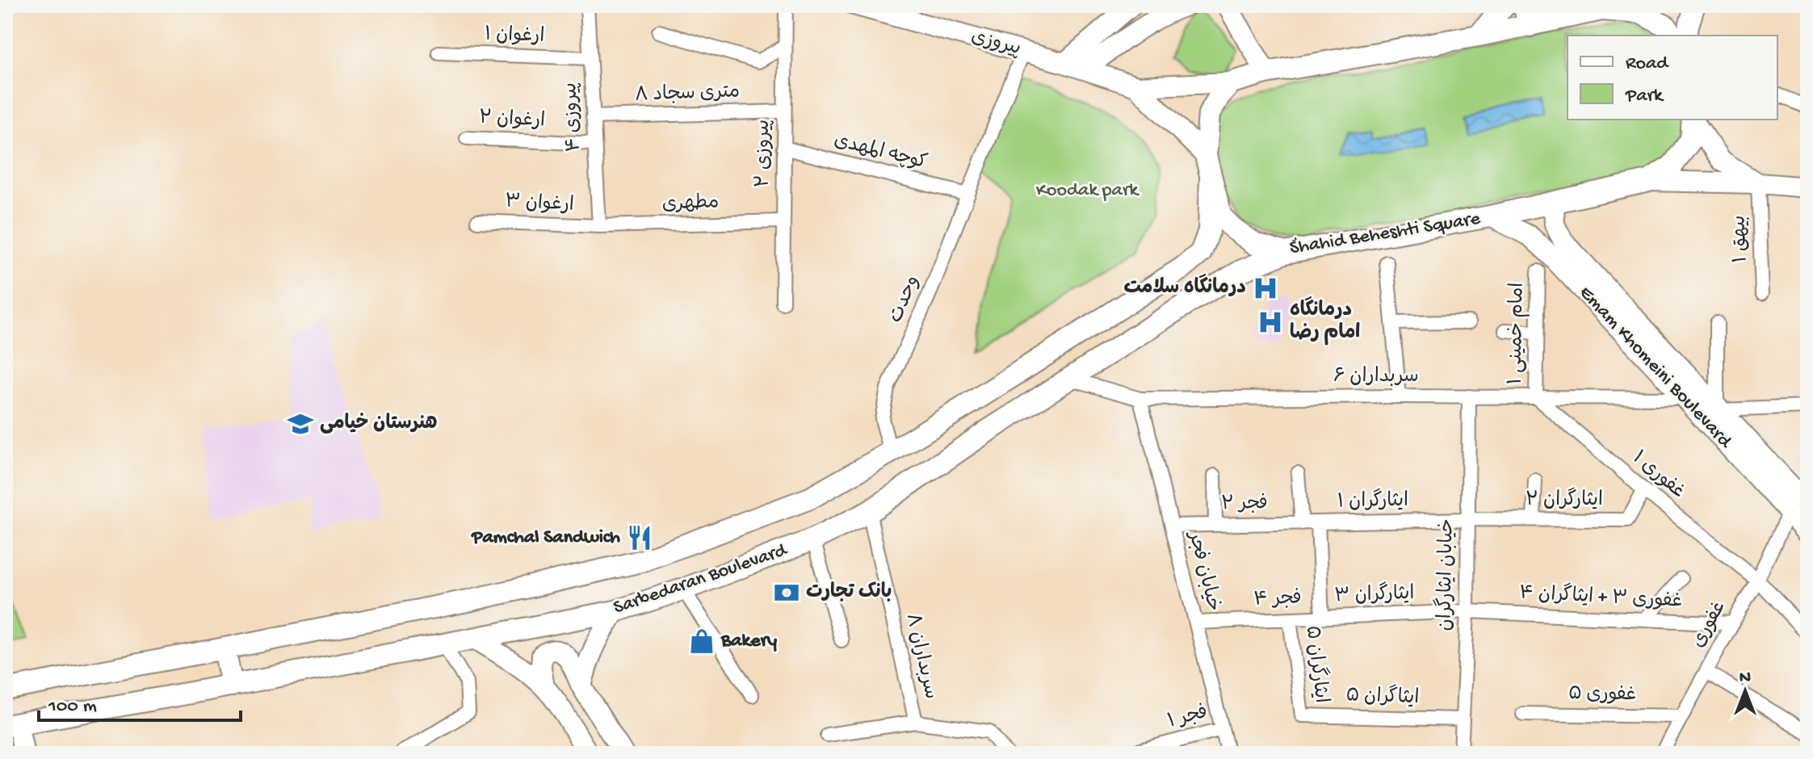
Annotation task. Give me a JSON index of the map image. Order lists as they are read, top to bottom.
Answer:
{
  "streets": {
    "main road": [
      "پیروزی",
      "ُShahid Beheshti Square",
      "Emam Khomeini Boulevard",
      "Sarbedaran Boulevard"
    ],
    "street": [
      "ارغوان ۱",
      "متری سجاد ۸",
      "پیروزی ۴",
      "ارغوان ۲",
      "کوچه المهدی",
      "پیروزی ۲",
      "ارغوان ۳",
      "مطهری",
      "بیهق ۱",
      "وحدت",
      "امام خمینی ۱",
      "سربداران ۶",
      "غفوری ۱",
      "ایثارگران ۲",
      "ایثارگران ۱",
      "فجر ۲",
      "خیابان فجر",
      "خیابان ایثارگران",
      "ایثارگران ۳",
      "غفوری ۳ + ایثاگران ۴",
      "فجر ۴",
      "غفوری",
      "سربداران ۸",
      "ایثارگران ۵",
      "غفوری ۵",
      "ایثاگران ۵",
      "فجر ۱"
    ]
  },
  "crossings": [
    ["ارغوان ۱", "پیروزی ۴"],
    ["پیروزی", "وحدت"],
    ["متری سجاد ۸", "پیروزی ۴"],
    ["متری سجاد ۸", "پیروزی ۲"],
    ["پیروزی ۴", "ارغوان ۲"],
    ["پیروزی ۴", "ارغوان ۳"],
    ["پیروزی ۴", "مطهری"],
    ["کوچه المهدی", "پیروزی ۲"],
    ["کوچه المهدی", "وحدت"],
    ["پیروزی ۲", "مطهری"],
    ["ارغوان ۳", "مطهری"],
    ["ُShahid Beheshti Square", "Emam Khomeini Boulevard"],
    ["ُShahid Beheshti Square", "Sarbedaran Boulevard"],
    ["وحدت", "Sarbedaran Boulevard"],
    ["امام خمینی ۱", "سربداران ۶"],
    ["امام خمینی ۱", "غفوری ۱"],
    ["Emam Khomeini Boulevard", "سربداران ۶"],
    ["Emam Khomeini Boulevard", "غفوری"],
    ["سربداران ۶", "غفوری ۱"],
    ["سربداران ۶", "خیابان فجر"],
    ["سربداران ۶", "خیابان ایثارگران"],
    ["سربداران ۶", "Sarbedaran Boulevard"],
    ["غفوری ۱", "ایثارگران ۲"],
    ["غفوری ۱", "غفوری"],
    ["ایثارگران ۲", "ایثارگران ۱"],
    ["ایثارگران ۲", "خیابان ایثارگران"],
    ["ایثارگران ۱", "فجر ۲"],
    ["ایثارگران ۱", "خیابان ایثارگران"],
    ["فجر ۲", "خیابان فجر"],
    ["خیابان فجر", "فجر ۴"],
    ["خیابان فجر", "فجر ۱"],
    ["خیابان ایثارگران", "ایثارگران ۳"],
    ["خیابان ایثارگران", "غفوری ۳ + ایثاگران ۴"],
    ["خیابان ایثارگران", "ایثاگران ۵"],
    ["Sarbedaran Boulevard", "سربداران ۸"],
    ["ایثارگران ۳", "غفوری ۳ + ایثاگران ۴"],
    ["ایثارگران ۳", "فجر ۴"],
    ["غفوری ۳ + ایثاگران ۴", "غفوری"],
    ["فجر ۴", "ایثارگران ۵"],
    ["غفوری", "غفوری ۵"],
    ["ایثارگران ۵", "ایثاگران ۵"]
  ],
  "parks": ["Koodak park"],
  "places": {
    "hospital": ["درمانگاه سلامت", "درمانگاه امام رضا"],
    "school or university": ["هنرستان خیامی"],
    "restaurant": ["Pamchal Sandwich"],
    "bank": ["بانک تجارت"],
    "shop": ["Bakery"]
  },
  "legend": ["Road", "Park"],
  "scale_bar": "100 m",
  "north": "top"
}
